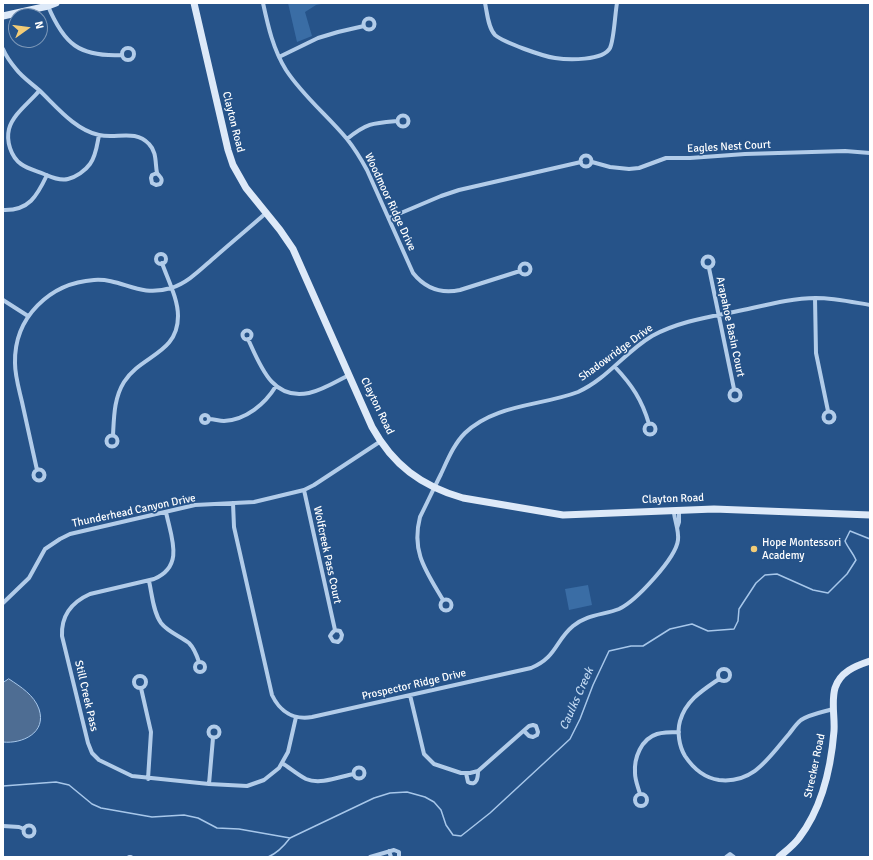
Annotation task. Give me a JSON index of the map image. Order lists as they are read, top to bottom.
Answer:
{
  "streets": {
    "main road": ["Clayton Road", "Strecker Road"],
    "street": [
      "Eagles Nest Court",
      "Woodmoor Ridge Drive",
      "Arapahoe Basin Court",
      "Shadowridge Drive",
      "Thunderhead Canyon Drive",
      "Wolfcreek Pass Court",
      "Prospector Ridge Drive",
      "Still Creek Pass"
    ]
  },
  "crossings": [
    ["Clayton Road", "Shadowridge Drive"],
    ["Clayton Road", "Thunderhead Canyon Drive"],
    ["Clayton Road", "Prospector Ridge Drive"],
    ["Eagles Nest Court", "Woodmoor Ridge Drive"],
    ["Arapahoe Basin Court", "Shadowridge Drive"],
    ["Thunderhead Canyon Drive", "Wolfcreek Pass Court"],
    ["Thunderhead Canyon Drive", "Still Creek Pass"]
  ],
  "water": ["Caulks Creek"],
  "places": ["Hope Montessori Academy"],
  "north": "right"
}
